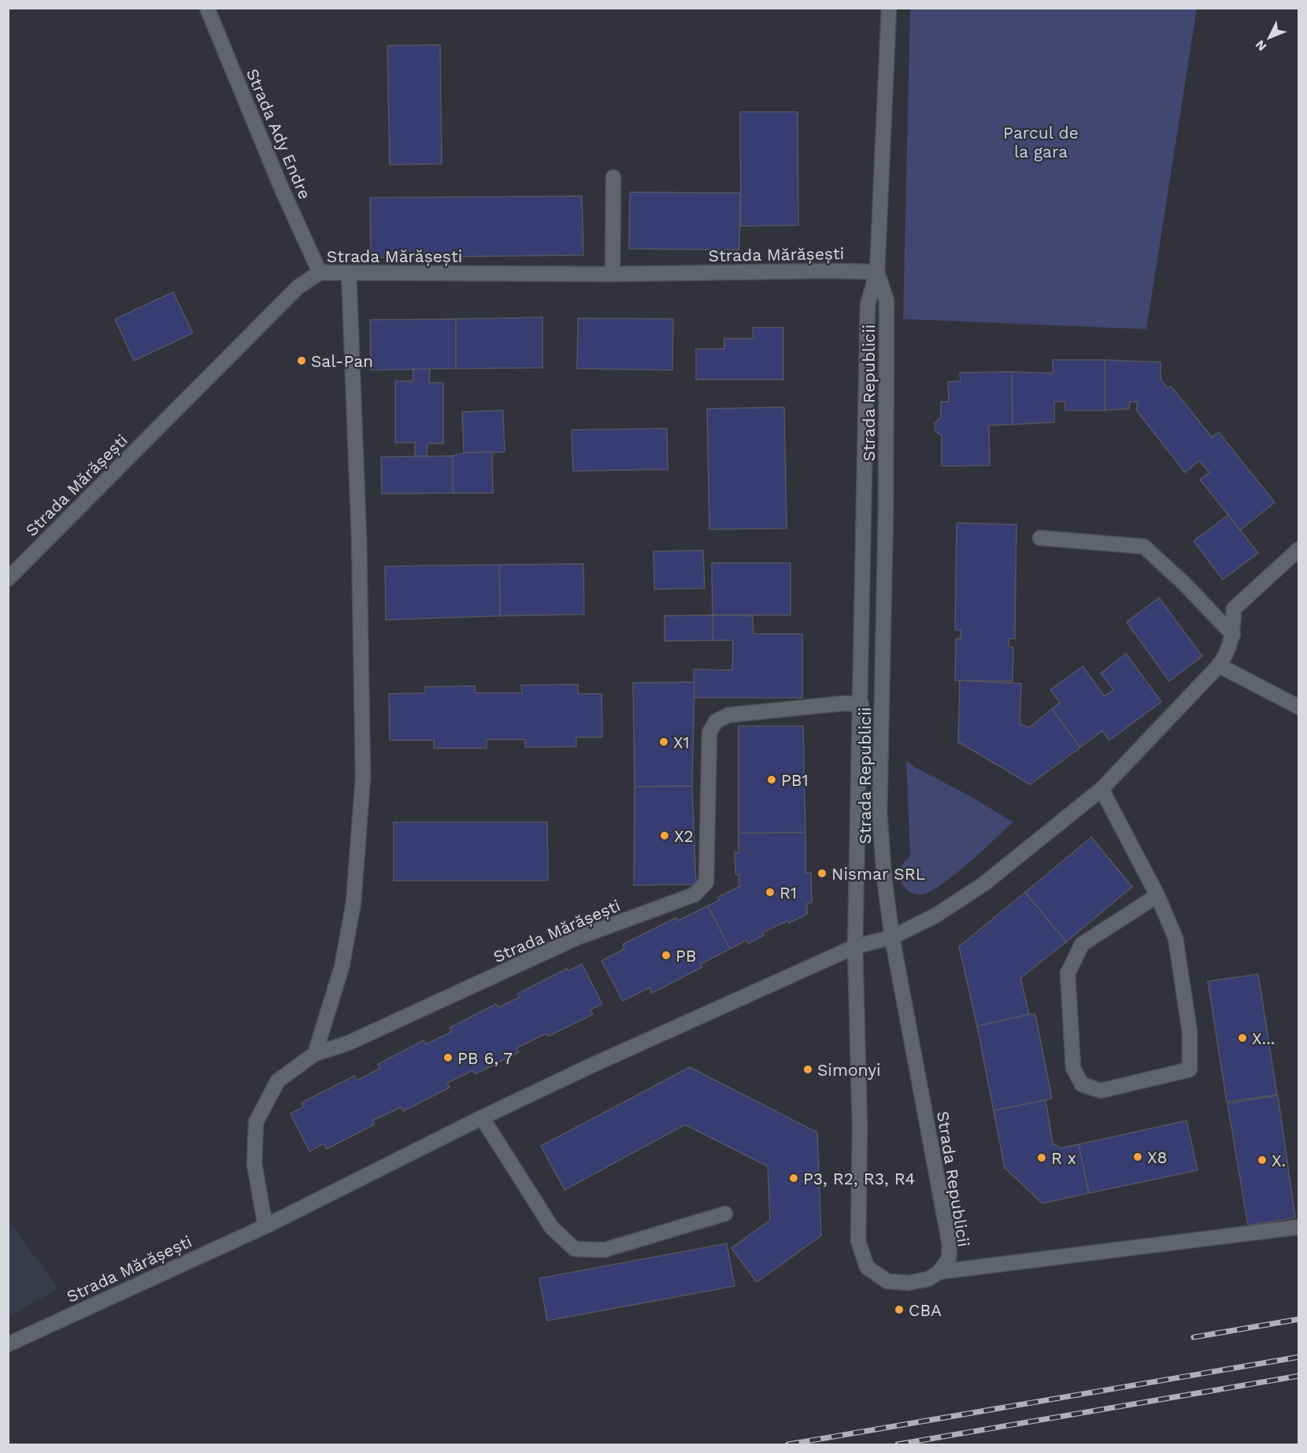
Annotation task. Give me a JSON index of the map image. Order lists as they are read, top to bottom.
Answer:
{
  "streets": {
    "street": ["Strada Ady Endre", "Strada Mărășești", "Strada Republicii"]
  },
  "crossings": [
    ["Strada Ady Endre", "Strada Mărășești"],
    ["Strada Mărășești", "Strada Republicii"]
  ],
  "parks": ["Parcul de la gara"],
  "places": [
    "Sal-Pan",
    "X1",
    "PB1",
    "X2",
    "Nismar SRL",
    "R1",
    "PB",
    "X...",
    "PB 6, 7",
    "Simonyi",
    "X8",
    "R x",
    "X.",
    "P3, R2, R3, R4",
    "CBA"
  ],
  "north": "bottom left"
}
